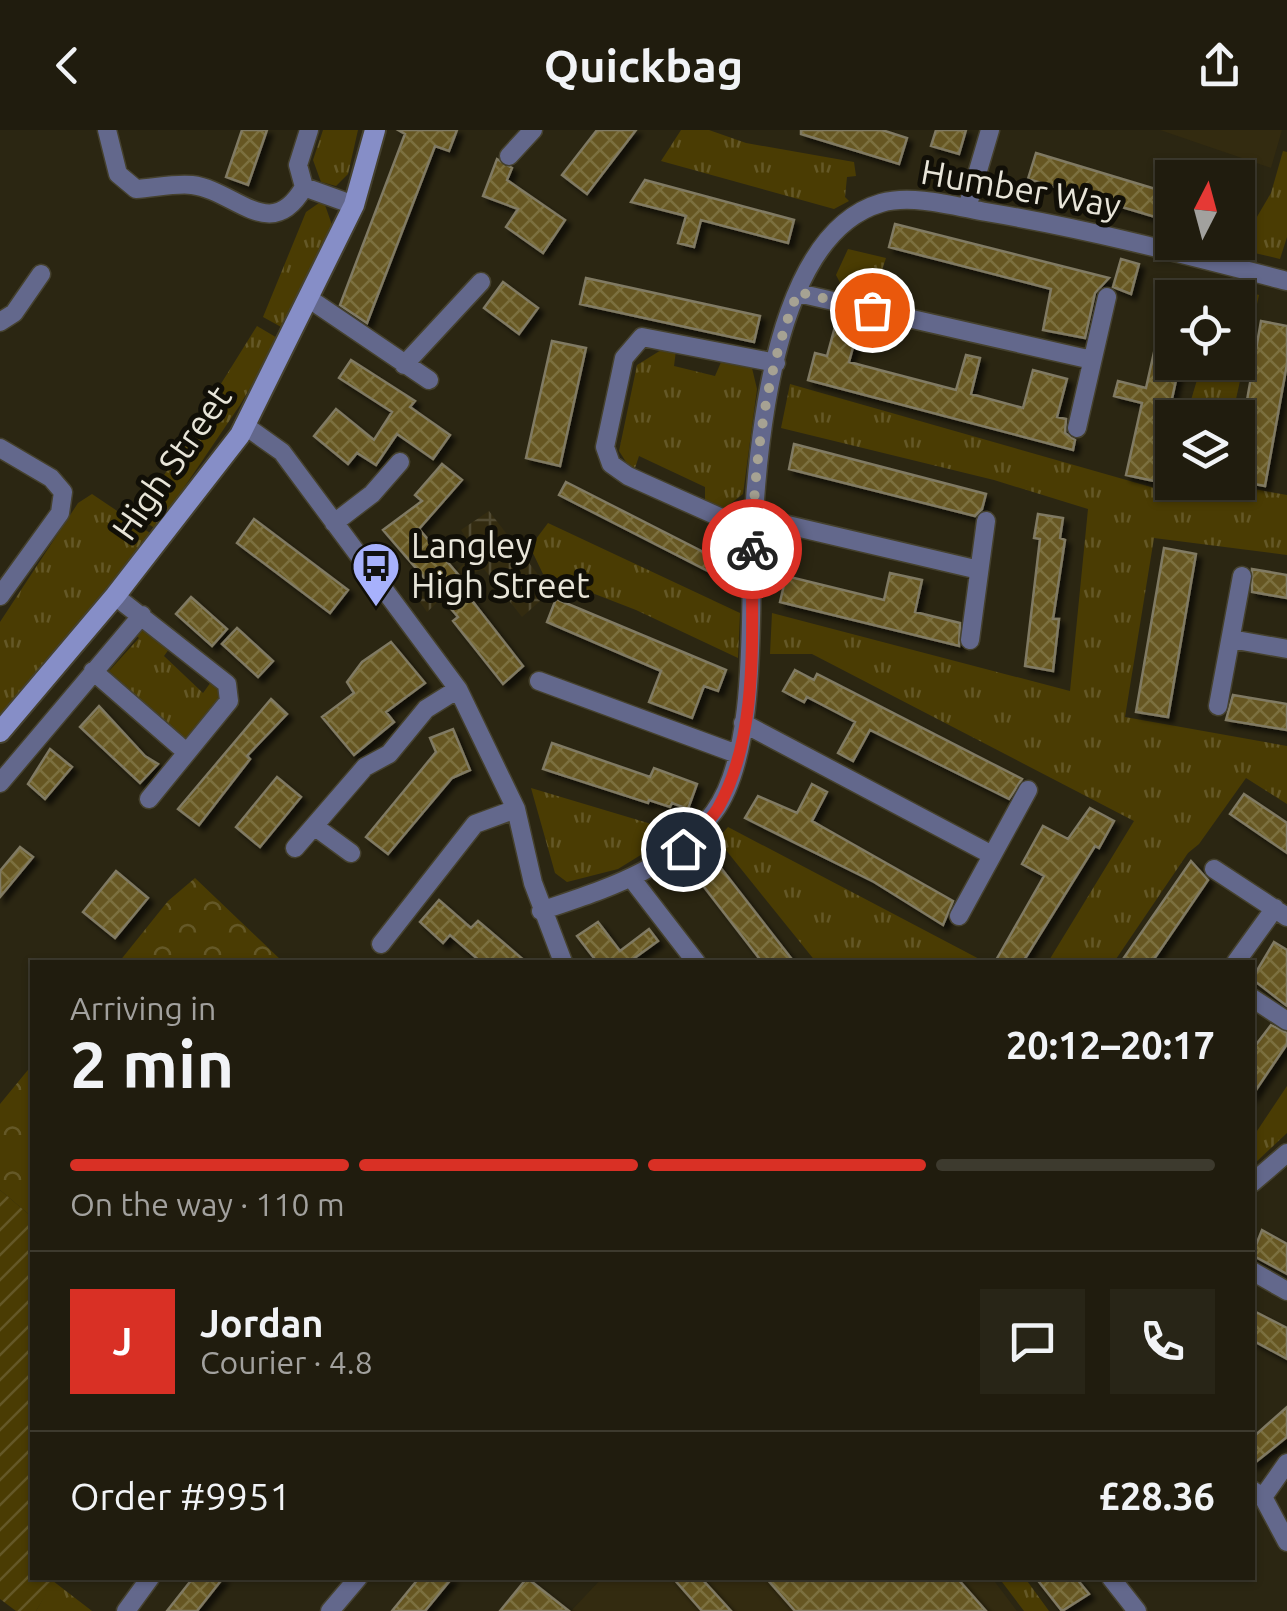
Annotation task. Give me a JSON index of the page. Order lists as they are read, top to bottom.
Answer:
{
  "streets": {
    "main road": ["High Street"],
    "street": ["Humber Way"]
  },
  "places": {
    "bus stop": ["Langley High Street"]
  },
  "north": "top",
  "page": {
    "header": "Quickbag",
    "heading": ["2 min", "Arriving in", "20:12–20:17"],
    "panel": [
      "Jordan",
      "Courier · 4.8",
      "Order #9951",
      "£28.36"
    ],
    "bar": "On the way · 110 m",
    "round": "J"
  }
}
